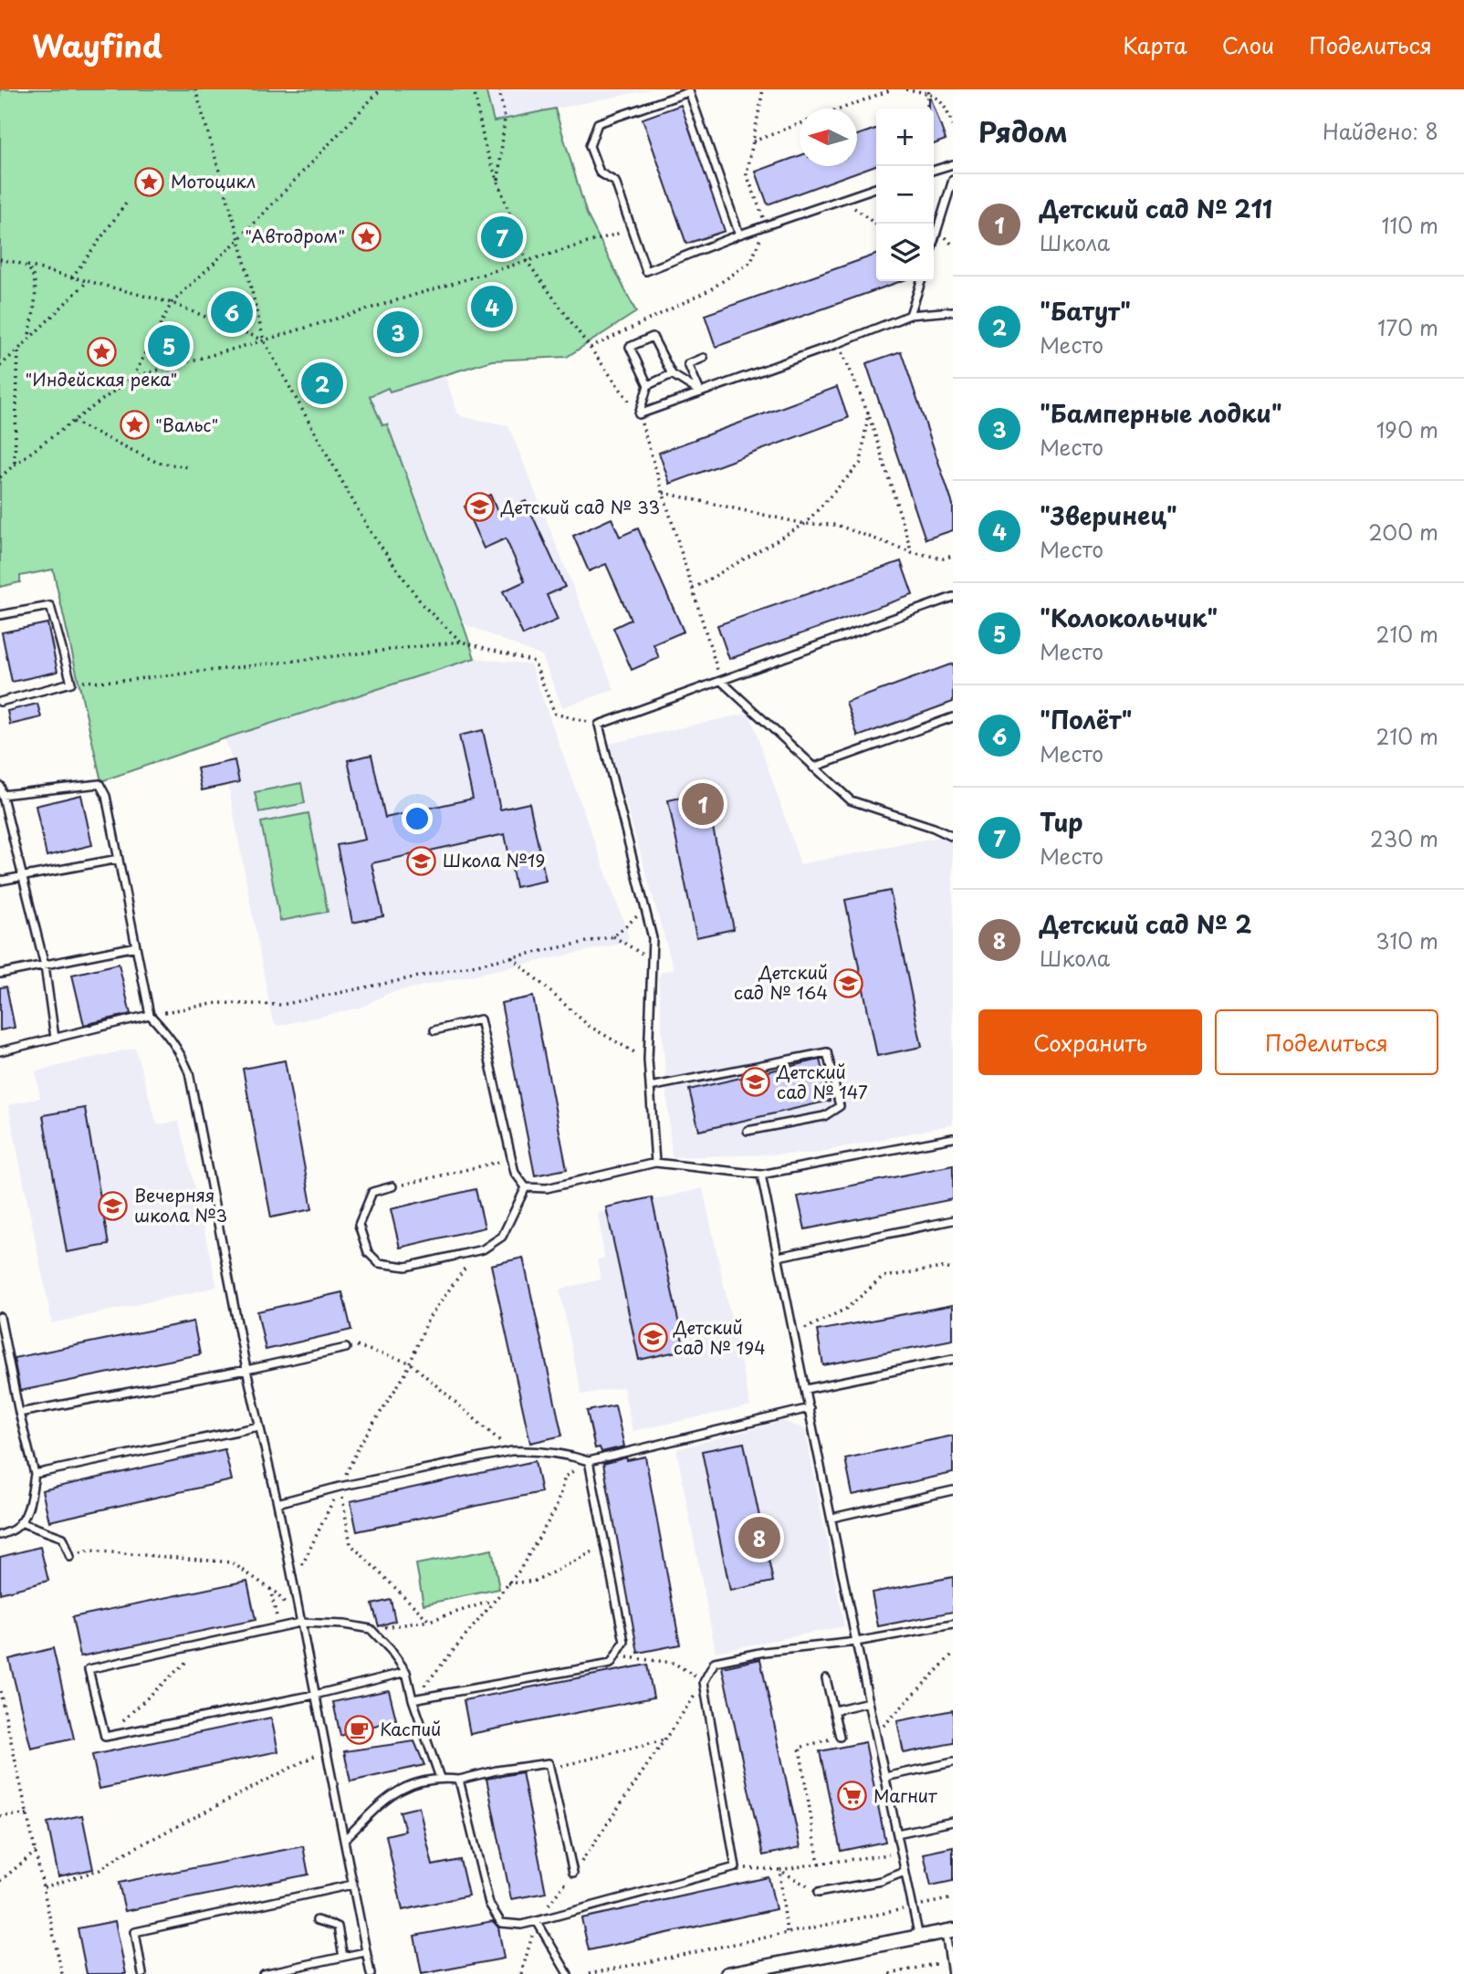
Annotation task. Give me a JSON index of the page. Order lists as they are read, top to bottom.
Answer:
{
  "places": {
    "place": [
      "Мотоцикл",
      "\"Автодром\"",
      "\"Индейская река\"",
      "\"Вальс\""
    ],
    "school or university": [
      "Детский сад № 33",
      "Школа №19",
      "Детский сад № 164",
      "Детский сад № 147",
      "Вечерняя школа №3",
      "Детский сад № 194"
    ],
    "cafe": ["Каспий"],
    "supermarket": ["Магнит"]
  },
  "north": "left",
  "page": {
    "header": "Wayfind",
    "nav": ["Карта", "Слои", "Поделиться"],
    "heading": ["Рядом", "Найдено: 8"],
    "map_buttons": ["+", "−"],
    "list": [
      {
        "mark": "1",
        "name": "Детский сад № 211",
        "note": "Школа",
        "value": "110 m"
      },
      {
        "mark": "2",
        "name": "\"Батут\"",
        "note": "Место",
        "value": "170 m"
      },
      {
        "mark": "3",
        "name": "\"Бамперные лодки\"",
        "note": "Место",
        "value": "190 m"
      },
      {
        "mark": "4",
        "name": "\"Зверинец\"",
        "note": "Место",
        "value": "200 m"
      },
      {
        "mark": "5",
        "name": "\"Колокольчик\"",
        "note": "Место",
        "value": "210 m"
      },
      {
        "mark": "6",
        "name": "\"Полёт\"",
        "note": "Место",
        "value": "210 m"
      },
      {
        "mark": "7",
        "name": "Тир",
        "note": "Место",
        "value": "230 m"
      },
      {
        "mark": "8",
        "name": "Детский сад № 2",
        "note": "Школа",
        "value": "310 m"
      }
    ],
    "pins": [
      "7",
      "4",
      "6",
      "3",
      "5",
      "2",
      "1",
      "8"
    ],
    "buttons": ["Сохранить", "Поделиться"]
  }
}
